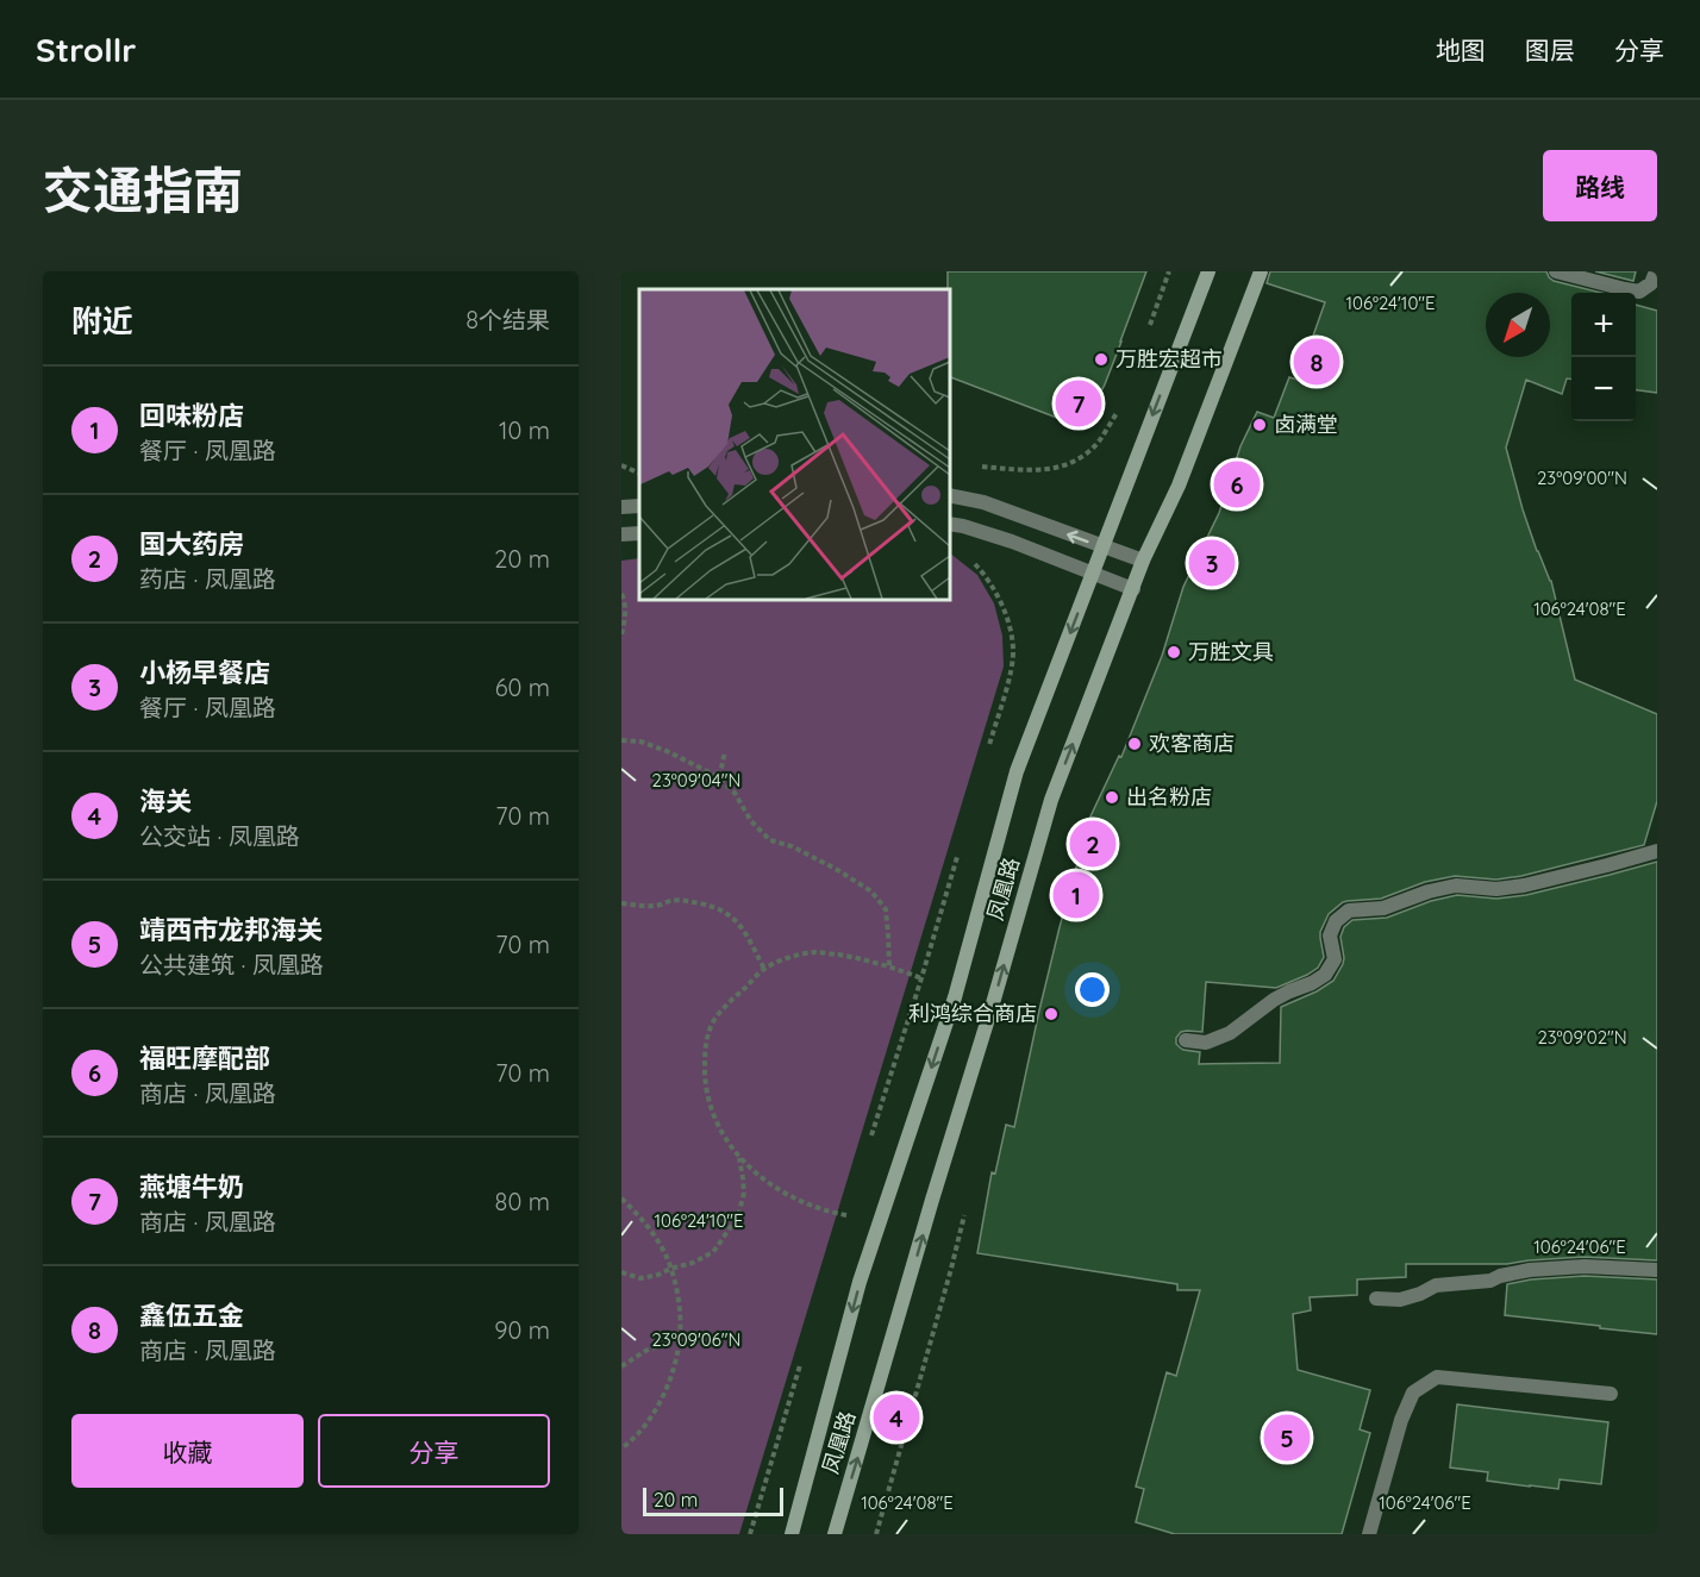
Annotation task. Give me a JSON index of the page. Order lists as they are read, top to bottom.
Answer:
{
  "streets": {
    "main road": ["凤凰路"]
  },
  "places": [
    "万胜宏超市",
    "卤满堂",
    "万胜文具",
    "欢客商店",
    "出名粉店",
    "利鸿综合商店"
  ],
  "scale_bar": "20 m",
  "north": "bottom left",
  "page": {
    "header": "Strollr",
    "nav": ["地图", "图层", "分享"],
    "title": "交通指南",
    "buttons": [
      "路线",
      ["收藏", "分享"]
    ],
    "heading": ["附近", "8个结果"],
    "map_buttons": ["+", "−"],
    "pins": [
      "8",
      "7",
      "6",
      "3",
      "2",
      "1",
      "4",
      "5"
    ],
    "list": [
      {
        "mark": "1",
        "name": "回味粉店",
        "note": "餐厅 · 凤凰路",
        "value": "10 m"
      },
      {
        "mark": "2",
        "name": "国大药房",
        "note": "药店 · 凤凰路",
        "value": "20 m"
      },
      {
        "mark": "3",
        "name": "小杨早餐店",
        "note": "餐厅 · 凤凰路",
        "value": "60 m"
      },
      {
        "mark": "4",
        "name": "海关",
        "note": "公交站 · 凤凰路",
        "value": "70 m"
      },
      {
        "mark": "5",
        "name": "靖西市龙邦海关",
        "note": "公共建筑 · 凤凰路",
        "value": "70 m"
      },
      {
        "mark": "6",
        "name": "福旺摩配部",
        "note": "商店 · 凤凰路",
        "value": "70 m"
      },
      {
        "mark": "7",
        "name": "燕塘牛奶",
        "note": "商店 · 凤凰路",
        "value": "80 m"
      },
      {
        "mark": "8",
        "name": "鑫伍五金",
        "note": "商店 · 凤凰路",
        "value": "90 m"
      }
    ],
    "scale": "20 m"
  },
  "coordinates": [
    "106°24'10\"E",
    "23°09'00\"N",
    "106°24'08\"E",
    "23°09'04\"N",
    "23°09'02\"N",
    "106°24'06\"E",
    "23°09'06\"N"
  ]
}
